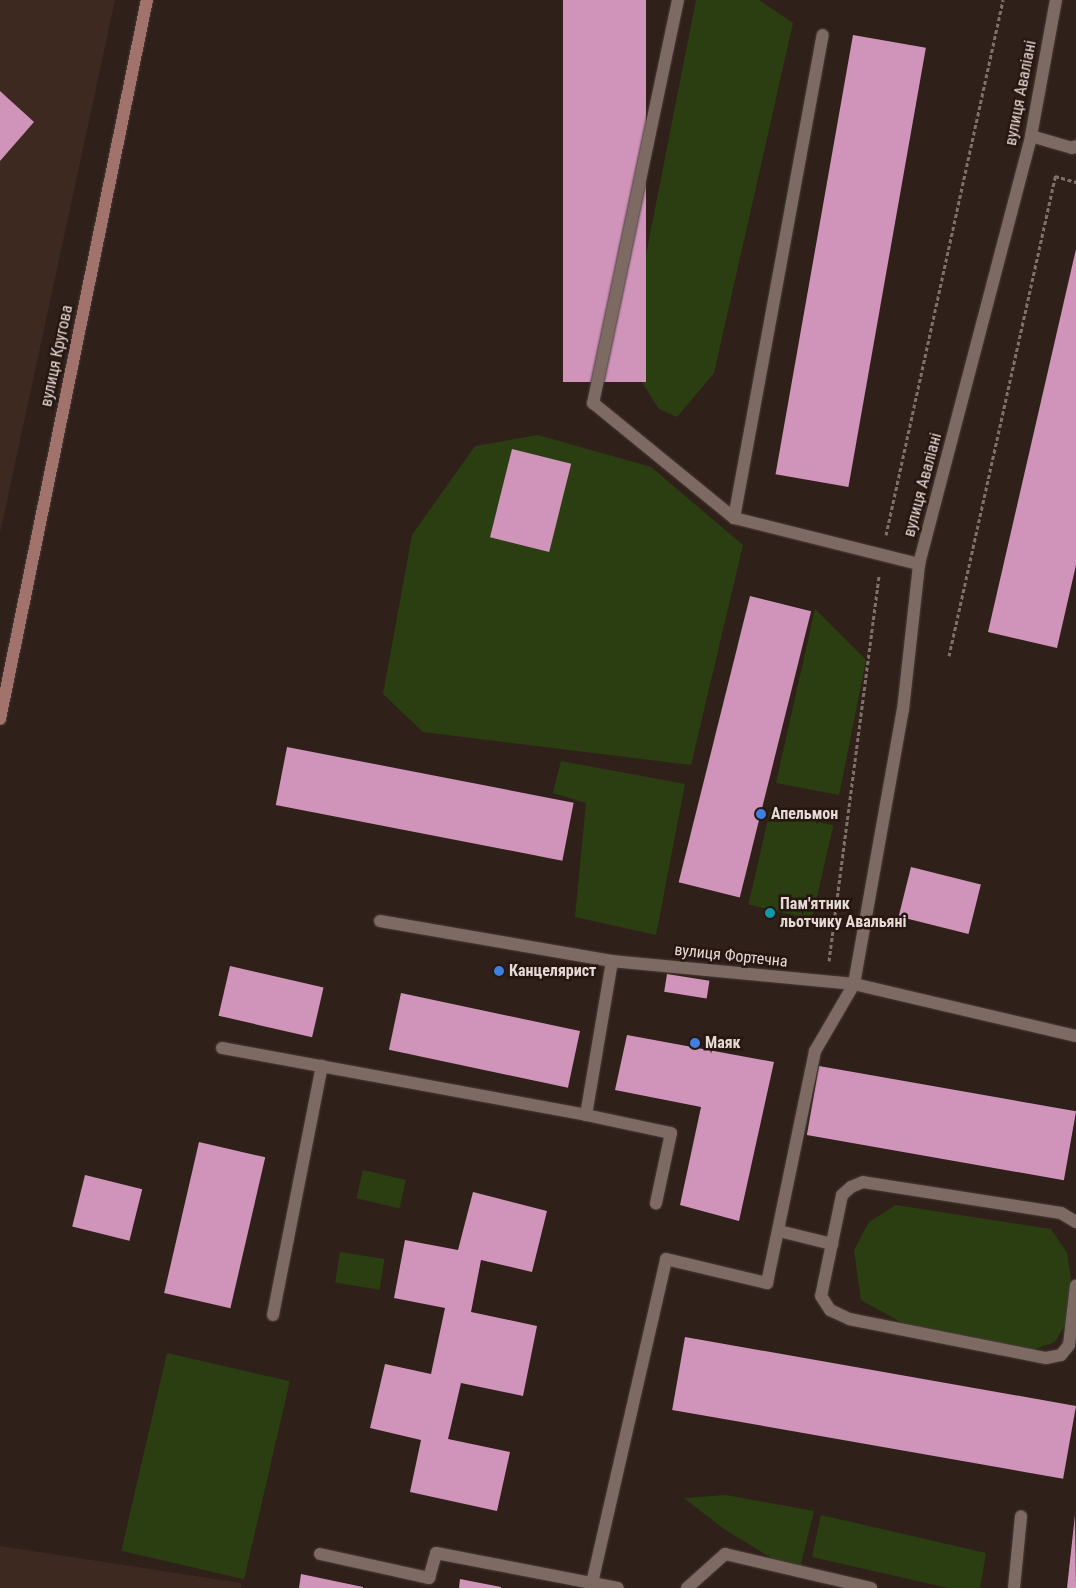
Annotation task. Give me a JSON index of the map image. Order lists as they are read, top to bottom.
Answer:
{
  "streets": {
    "street": ["вулиця Аваліані", "вулиця Кругова", "вулиця Фортечна"]
  },
  "crossings": [
    ["вулиця Аваліані", "вулиця Фортечна"]
  ],
  "places": [
    "Апельмон",
    "Пам'ятник льотчику Авальяні",
    "Канцелярист",
    "Маяк"
  ]
}
